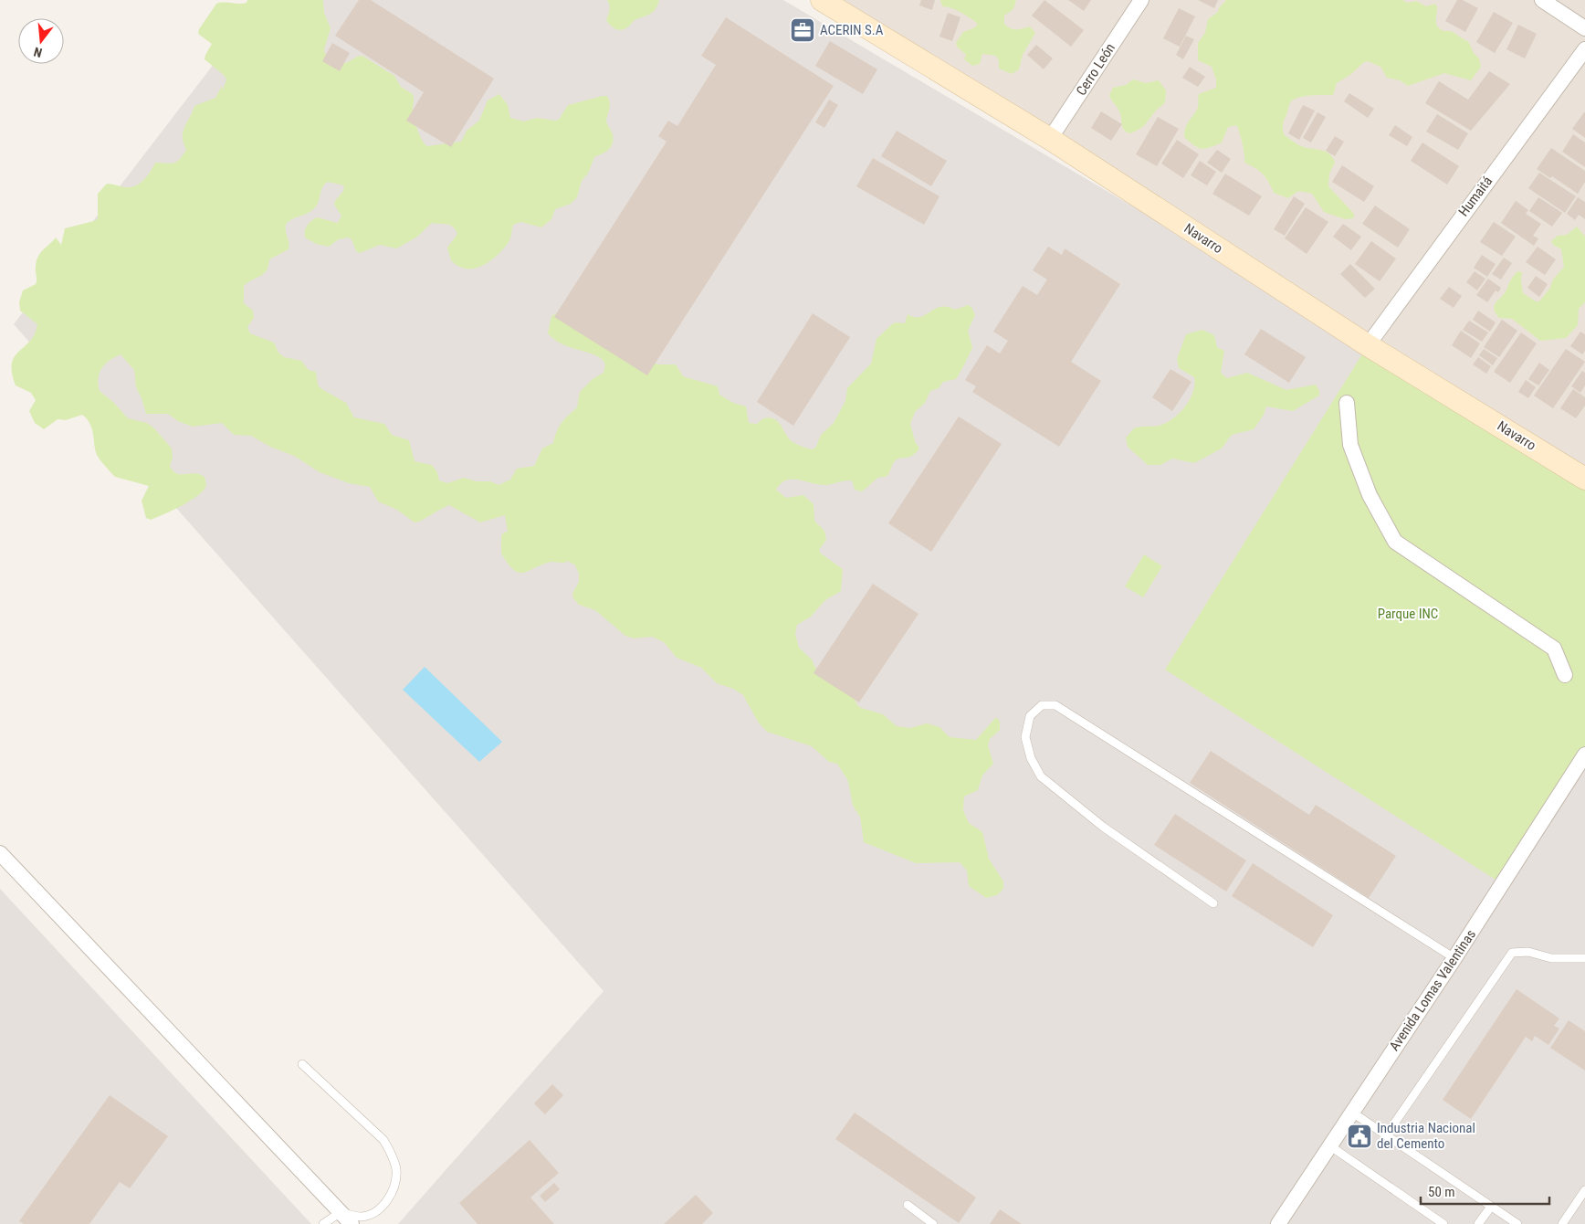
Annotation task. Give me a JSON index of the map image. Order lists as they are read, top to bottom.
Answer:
{
  "streets": {
    "street": [
      "Cerro León",
      "Humaitá",
      "Navarro",
      "Avenida Lomas Valentinas"
    ]
  },
  "crossings": [
    ["Cerro León", "Navarro"],
    ["Humaitá", "Navarro"]
  ],
  "parks": ["Parque INC"],
  "places": {
    "office": ["ACERIN S.A"],
    "public building": ["Industria Nacional del Cemento"]
  },
  "scale_bar": "50 m",
  "north": "bottom"
}
